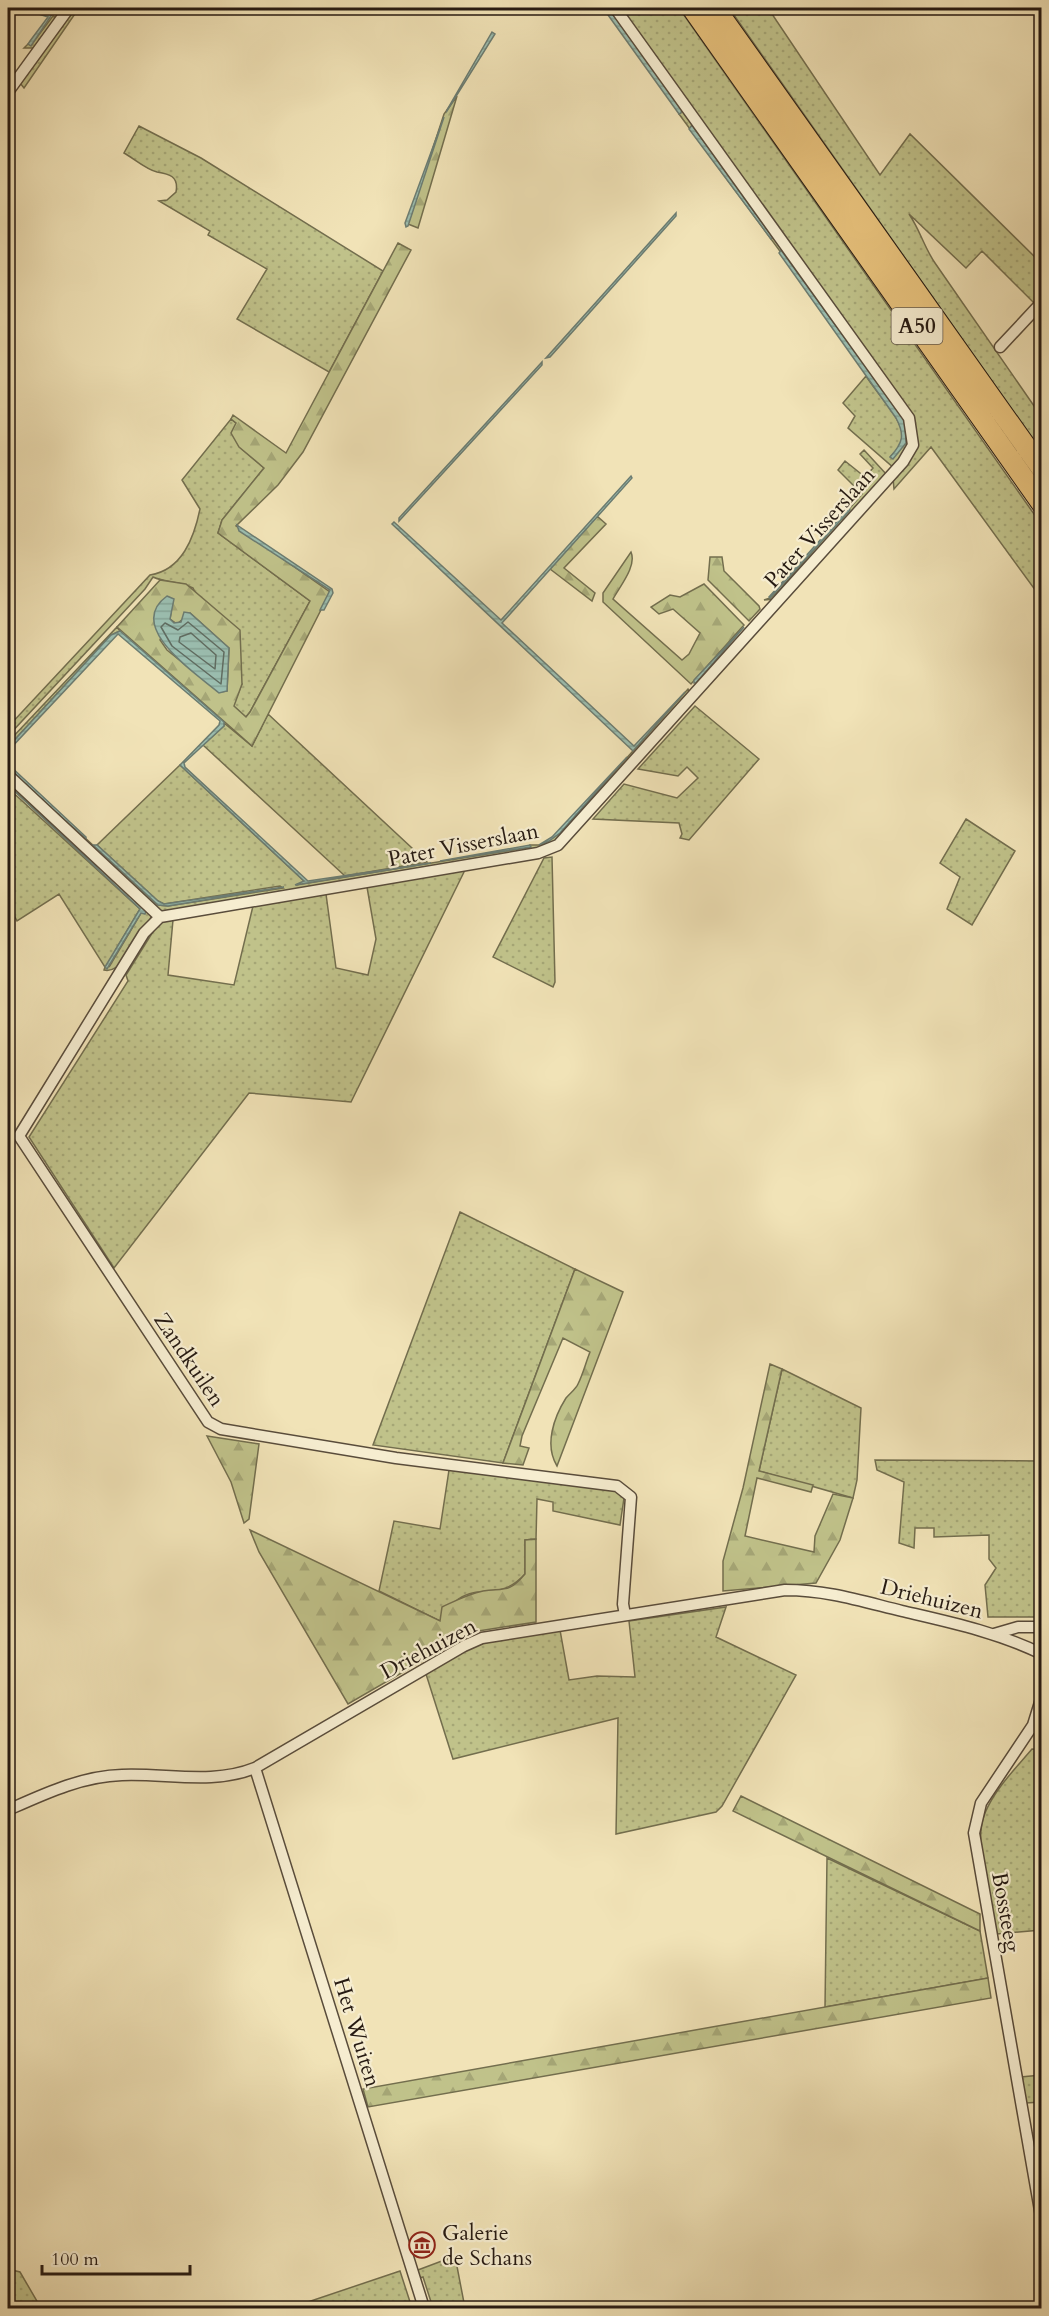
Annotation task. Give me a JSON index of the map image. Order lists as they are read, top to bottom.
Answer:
{
  "streets": {
    "highway": ["A50"],
    "street": [
      "Pater Visserslaan",
      "Zandkuilen",
      "Driehuizen",
      "Bossteeg",
      "Het Wuiten"
    ]
  },
  "crossings": [
    ["Pater Visserslaan", "Zandkuilen"],
    ["Zandkuilen", "Driehuizen"],
    ["Driehuizen", "Het Wuiten"]
  ],
  "places": {
    "museum": ["Galerie de Schans"]
  },
  "scale_bar": "100 m"
}
